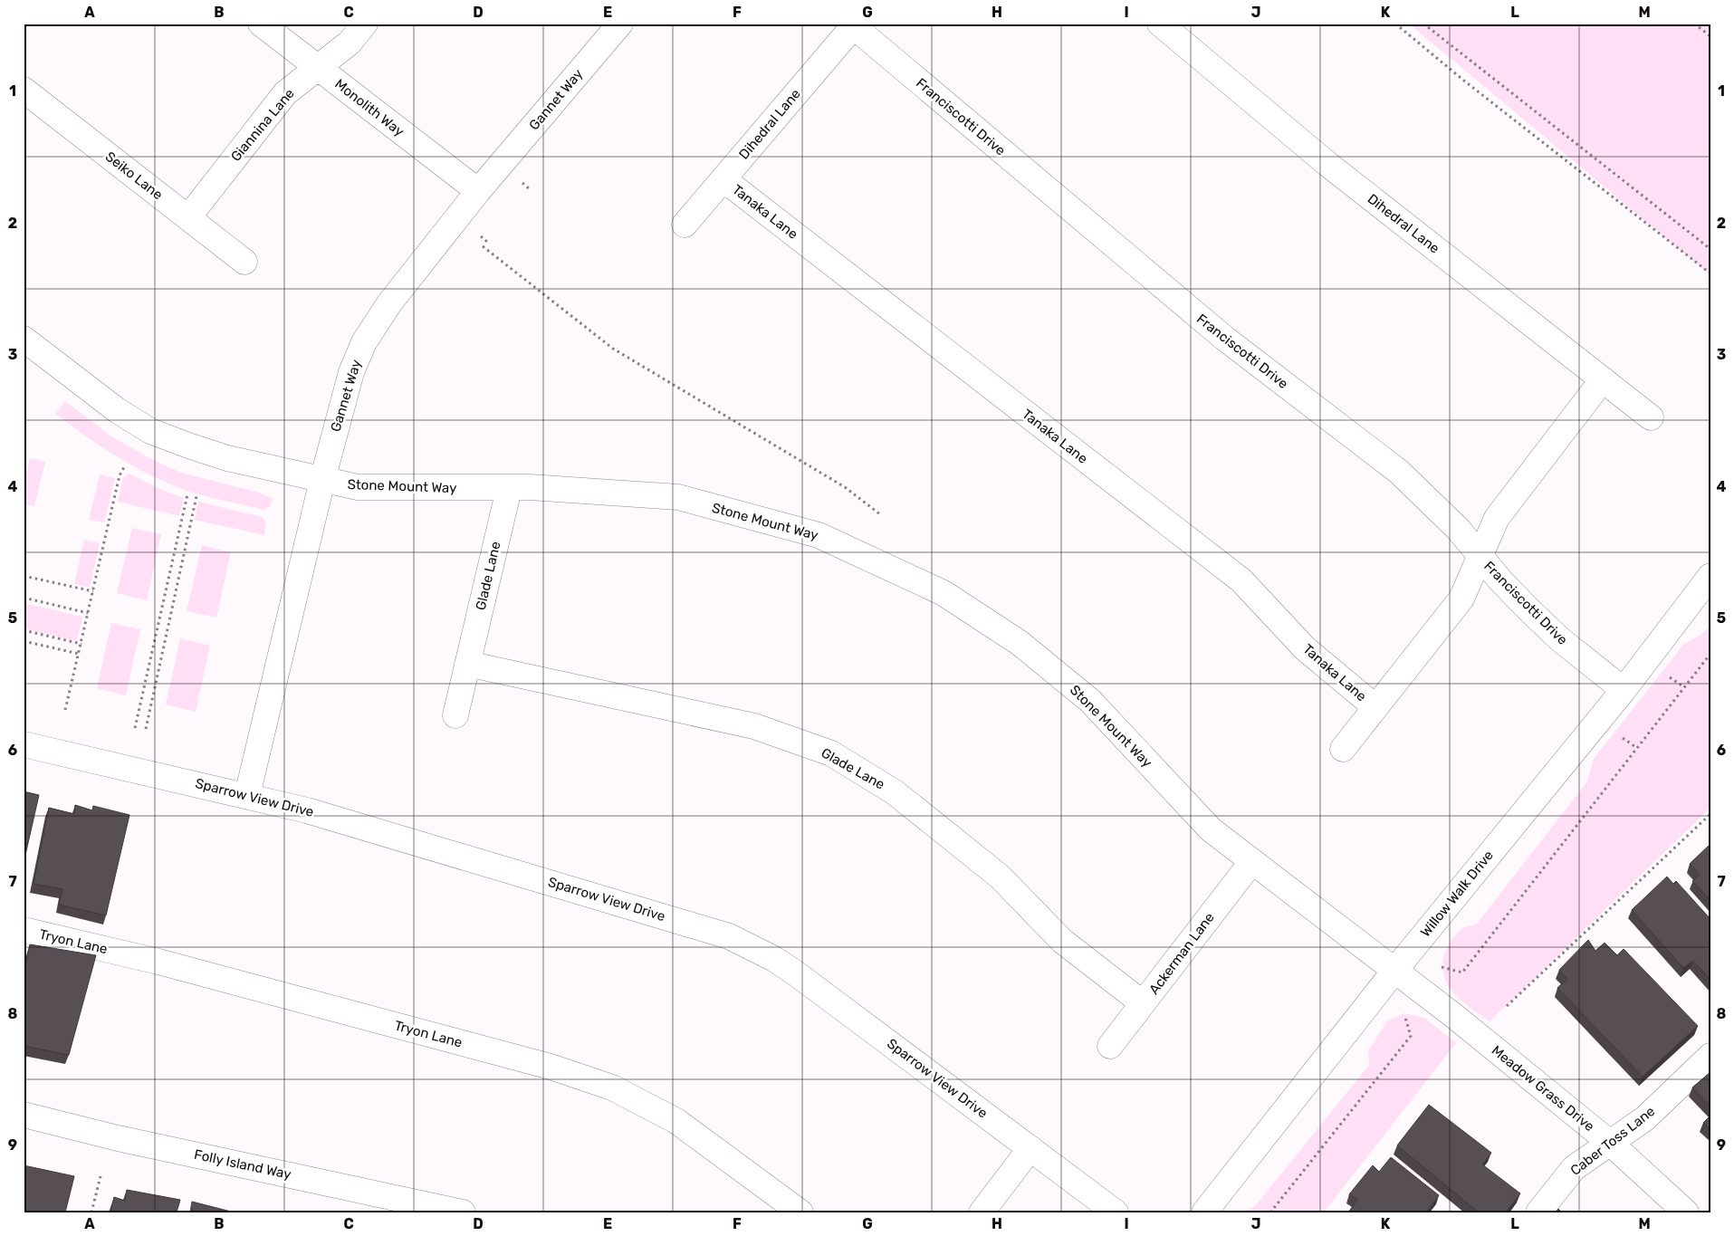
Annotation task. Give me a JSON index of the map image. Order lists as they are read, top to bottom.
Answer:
{
  "streets": {
    "street": [
      "Gannet Way",
      "Monolith Way",
      "Franciscotti Drive",
      "Dihedral Lane",
      "Giannina Lane",
      "Seiko Lane",
      "Tanaka Lane",
      "Stone Mount Way",
      "Glade Lane",
      "Sparrow View Drive",
      "Willow Walk Drive",
      "Tryon Lane",
      "Ackerman Lane",
      "Meadow Grass Drive",
      "Caber Toss Lane",
      "Folly Island Way"
    ]
  },
  "crossings": [
    ["Gannet Way", "Monolith Way"],
    ["Gannet Way", "Stone Mount Way"],
    ["Gannet Way", "Sparrow View Drive"],
    ["Monolith Way", "Giannina Lane"],
    ["Franciscotti Drive", "Dihedral Lane"],
    ["Franciscotti Drive", "Tanaka Lane"],
    ["Franciscotti Drive", "Willow Walk Drive"],
    ["Dihedral Lane", "Tanaka Lane"],
    ["Giannina Lane", "Seiko Lane"],
    ["Stone Mount Way", "Glade Lane"],
    ["Stone Mount Way", "Willow Walk Drive"],
    ["Stone Mount Way", "Ackerman Lane"],
    ["Stone Mount Way", "Meadow Grass Drive"],
    ["Glade Lane", "Ackerman Lane"],
    ["Willow Walk Drive", "Meadow Grass Drive"],
    ["Meadow Grass Drive", "Caber Toss Lane"]
  ],
  "grid": {
    "columns": [
      "A",
      "B",
      "C",
      "D",
      "E",
      "F",
      "G",
      "H",
      "I",
      "J",
      "K",
      "L",
      "M"
    ],
    "rows": [
      "1",
      "2",
      "3",
      "4",
      "5",
      "6",
      "7",
      "8",
      "9"
    ]
  }
}
